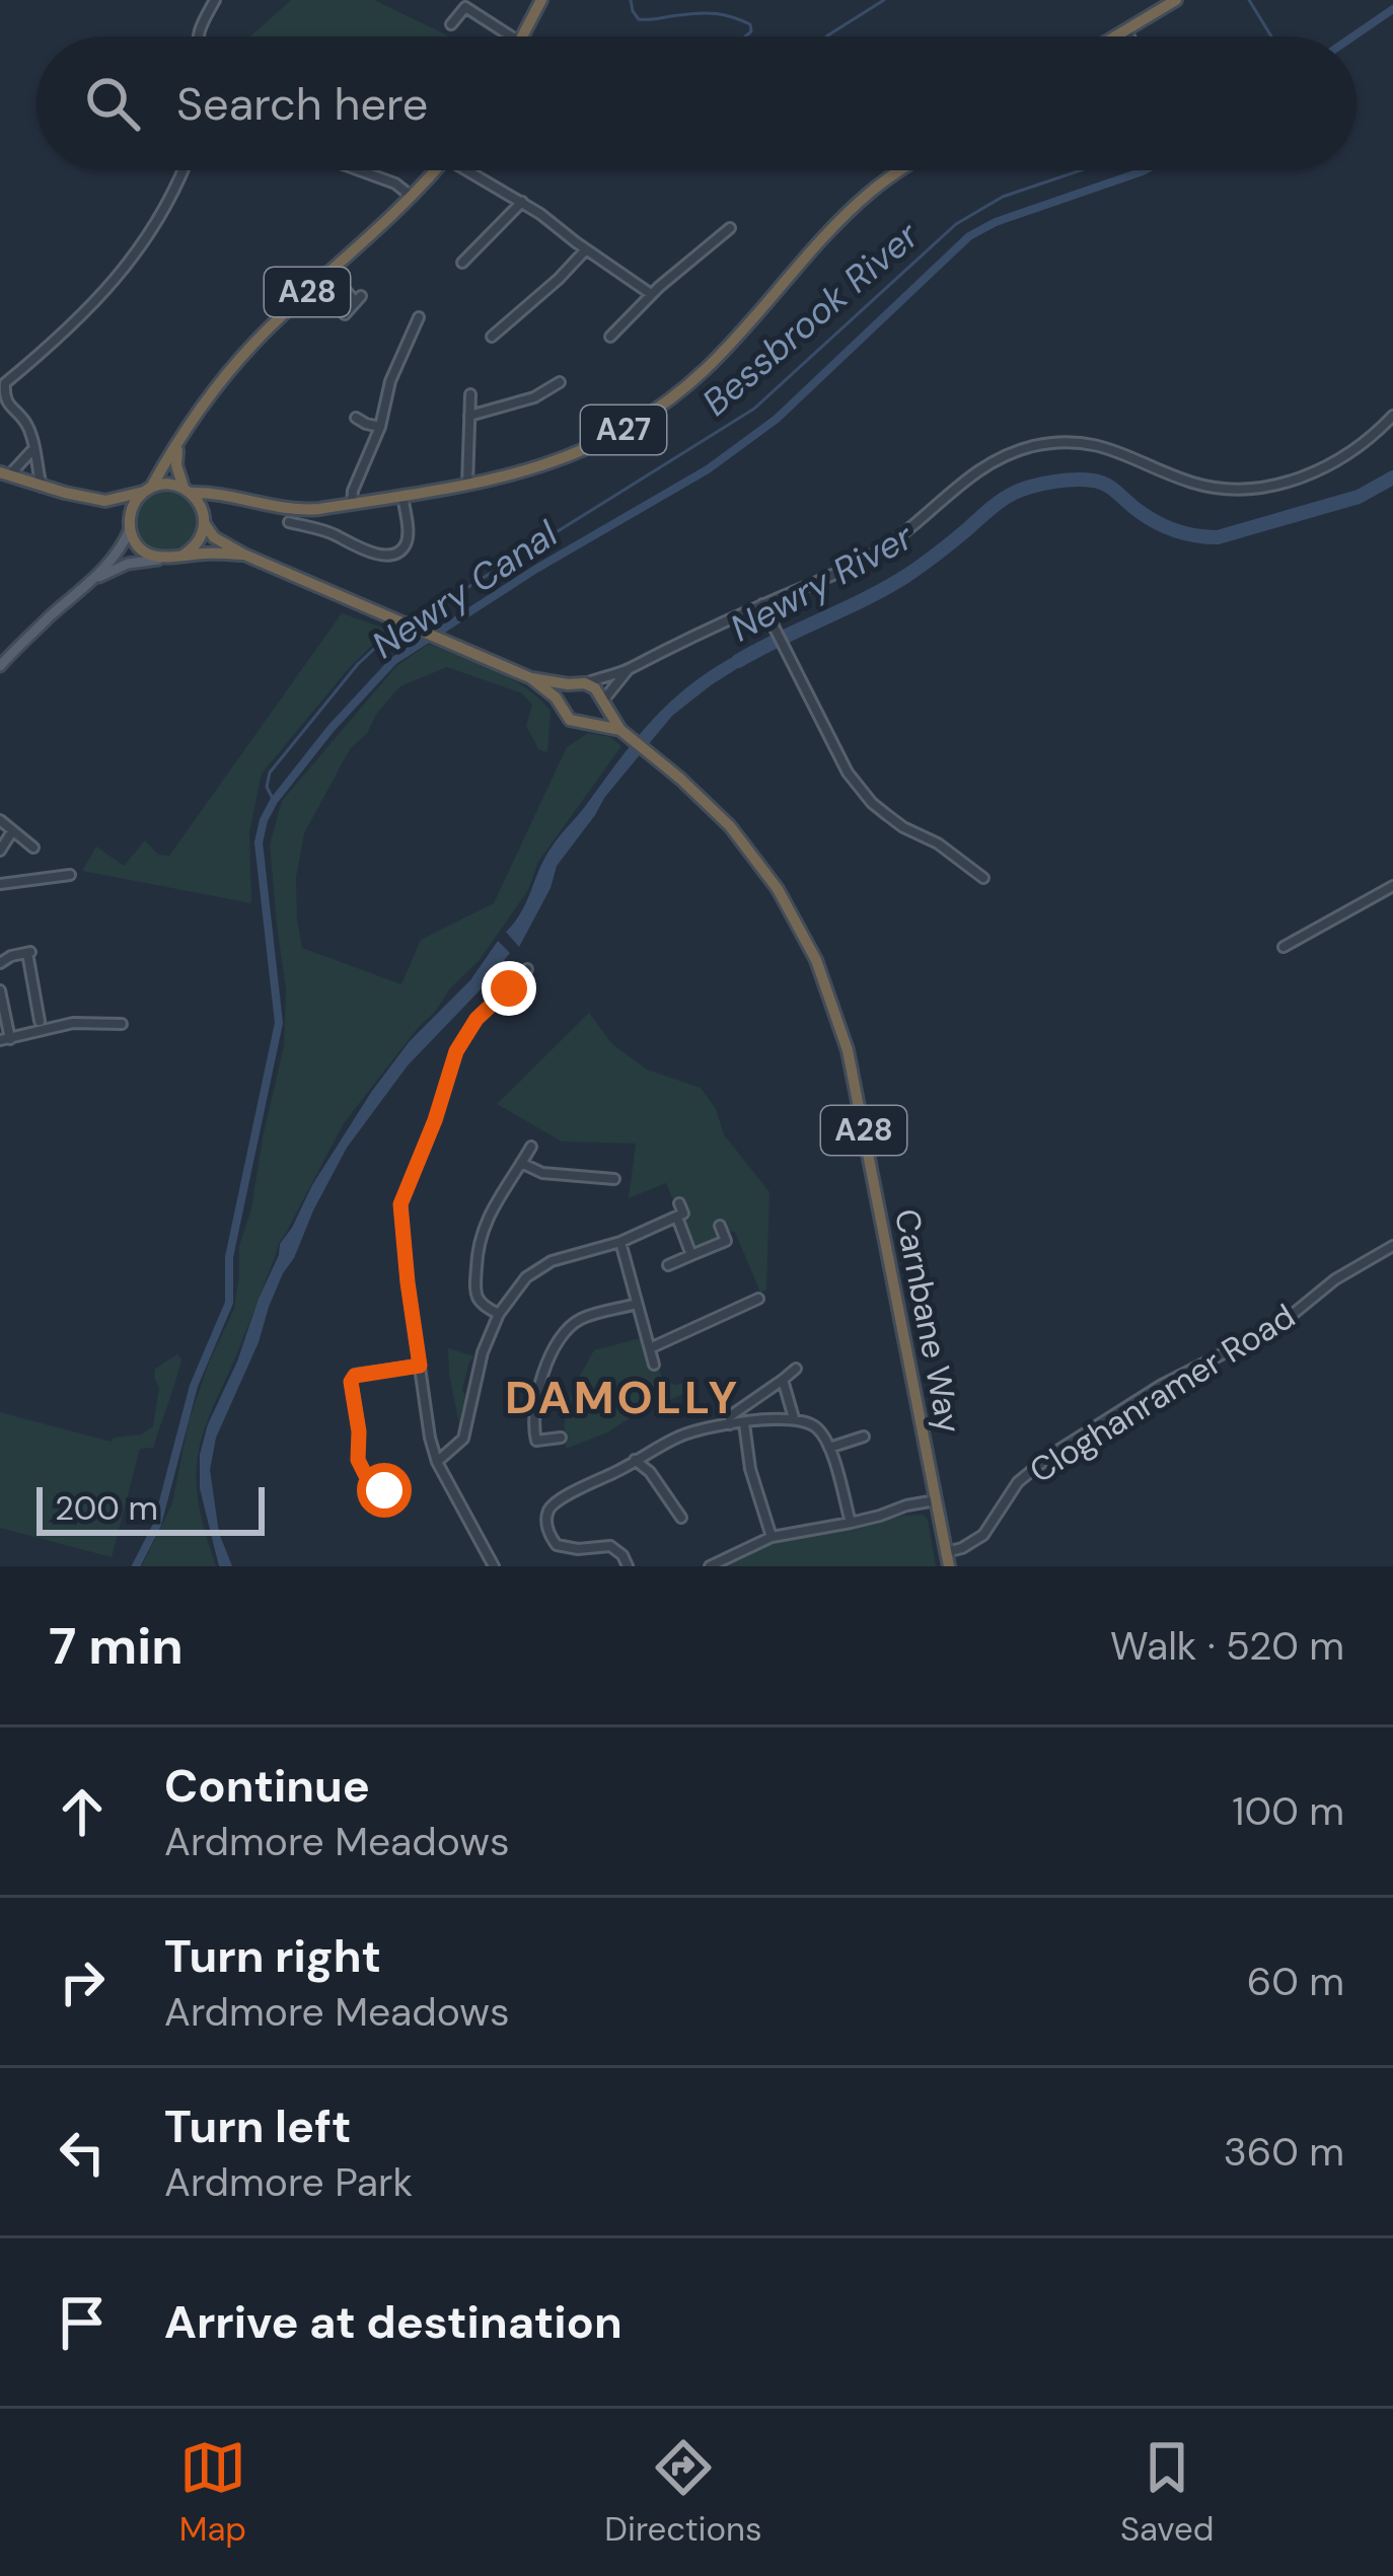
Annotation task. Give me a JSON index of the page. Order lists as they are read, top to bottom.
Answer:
{
  "streets": {
    "highway": ["A28", "A27", "Carnbane Way"],
    "street": ["Cloghanramer Road"]
  },
  "crossings": [
    ["A28", "A27"],
    ["Carnbane Way", "Cloghanramer Road"]
  ],
  "districts": ["DAMOLLY"],
  "water": ["Bessbrook River", "Newry River", "Newry Canal"],
  "scale_bar": "200 m",
  "page": {
    "search": "Search here",
    "scale": "200 m",
    "heading": ["7 min", "Walk · 520 m"],
    "list": [
      ["Continue", "Ardmore Meadows", "100 m"],
      ["Turn right", "Ardmore Meadows", "60 m"],
      ["Turn left", "Ardmore Park", "360 m"],
      "Arrive at destination"
    ],
    "nav": ["Map", "Directions", "Saved"]
  }
}
